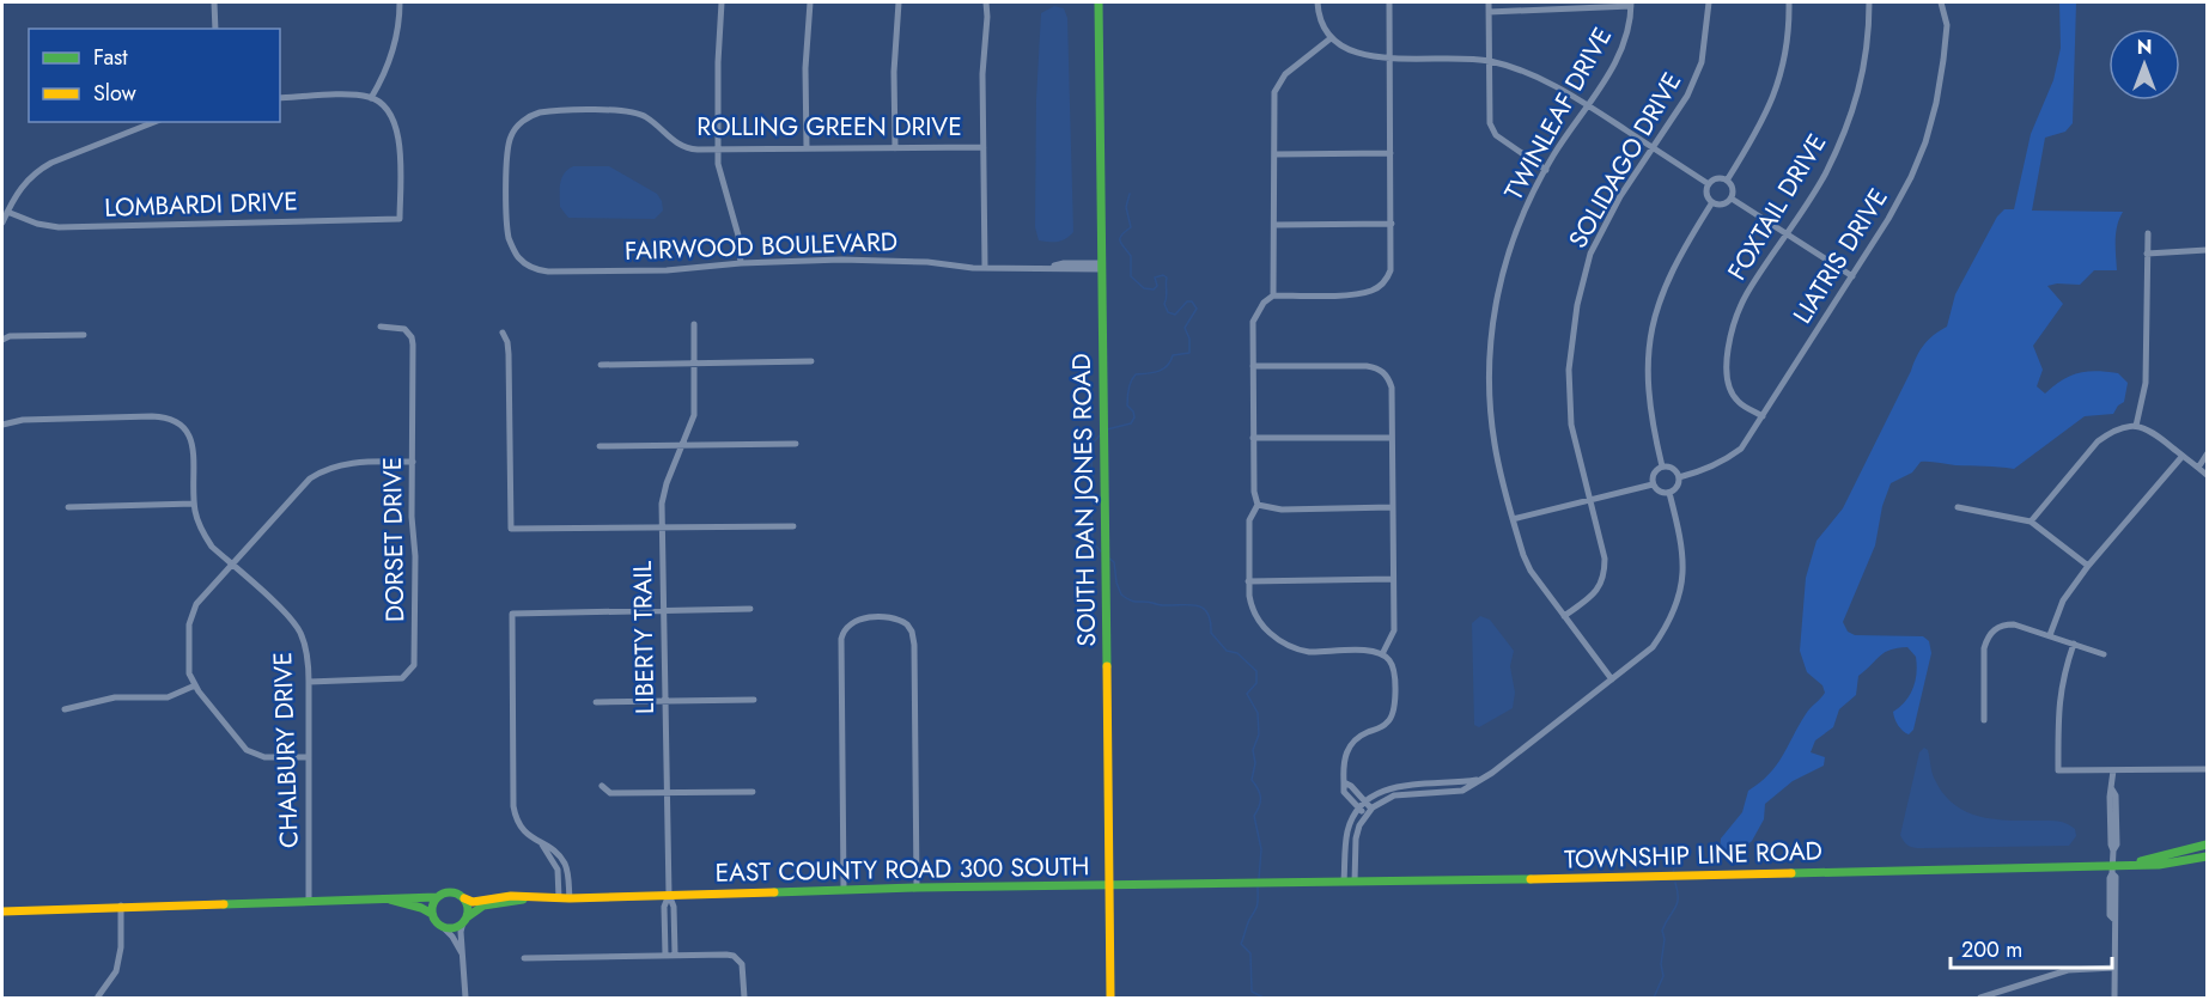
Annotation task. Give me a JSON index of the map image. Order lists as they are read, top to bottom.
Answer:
{
  "streets": {
    "street": [
      "TWINLEAF DRIVE",
      "ROLLING GREEN DRIVE",
      "SOLIDAGO DRIVE",
      "LOMBARDI DRIVE",
      "FOXTAIL DRIVE",
      "FAIRWOOD BOULEVARD",
      "LIATRIS DRIVE",
      "SOUTH DAN JONES ROAD",
      "DORSET DRIVE",
      "LIBERTY TRAIL",
      "CHALBURY DRIVE",
      "TOWNSHIP LINE ROAD",
      "EAST COUNTY ROAD 300 SOUTH"
    ]
  },
  "crossings": [
    ["TWINLEAF DRIVE", "SOLIDAGO DRIVE"],
    ["ROLLING GREEN DRIVE", "FAIRWOOD BOULEVARD"],
    ["FOXTAIL DRIVE", "LIATRIS DRIVE"],
    ["FAIRWOOD BOULEVARD", "SOUTH DAN JONES ROAD"],
    ["SOUTH DAN JONES ROAD", "EAST COUNTY ROAD 300 SOUTH"],
    ["DORSET DRIVE", "CHALBURY DRIVE"],
    ["LIBERTY TRAIL", "EAST COUNTY ROAD 300 SOUTH"],
    ["TOWNSHIP LINE ROAD", "EAST COUNTY ROAD 300 SOUTH"]
  ],
  "legend": ["Fast", "Slow"],
  "scale_bar": "200 m",
  "north": "top"
}
